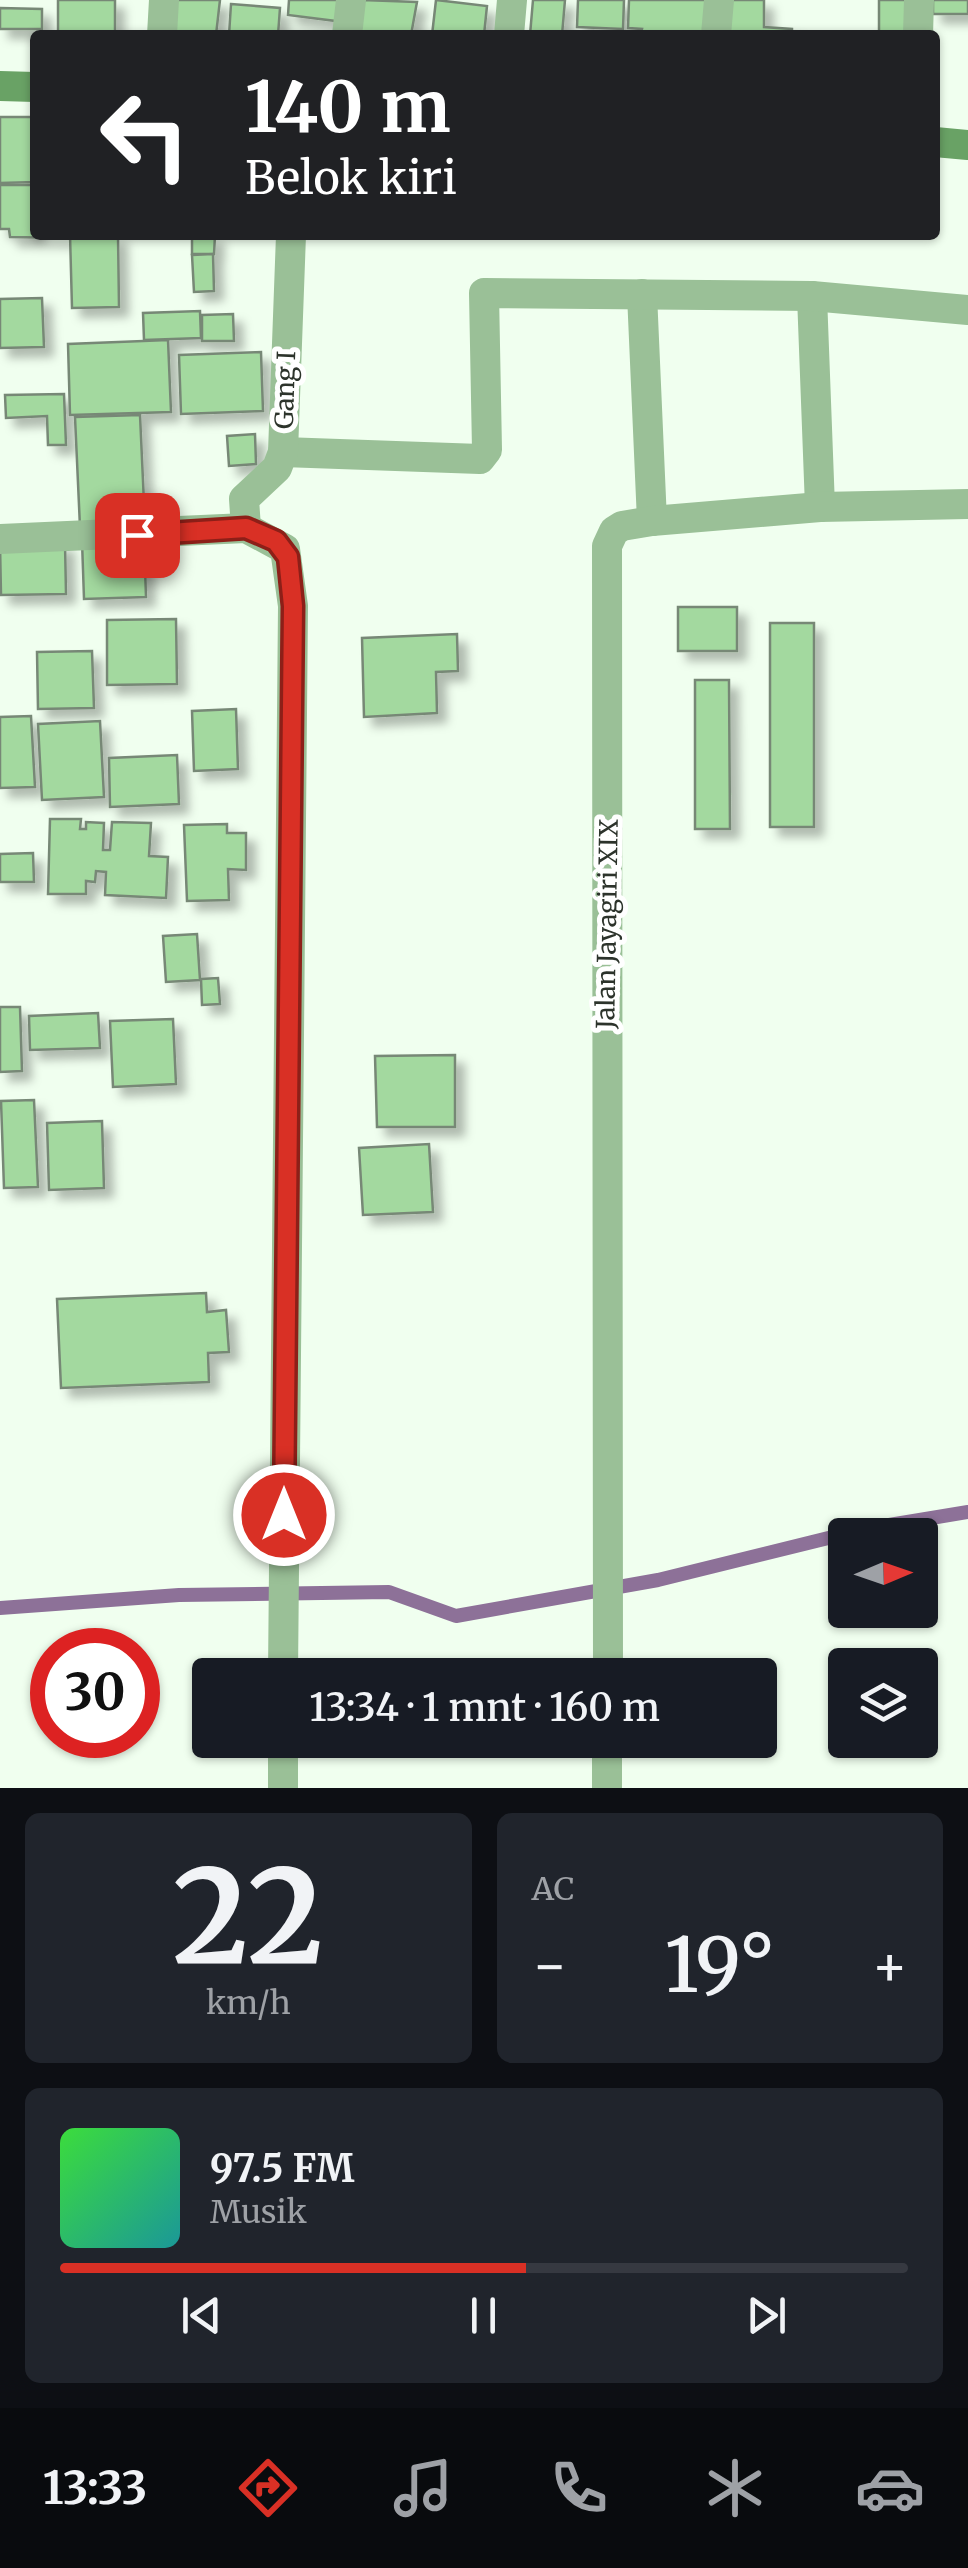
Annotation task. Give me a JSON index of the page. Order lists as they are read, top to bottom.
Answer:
{
  "streets": {
    "street": ["Gang I", "Jalan Jayagiri XIX"]
  },
  "north": "right",
  "page": {
    "turn": ["140 m", "Belok kiri"],
    "limit": "30",
    "trip": "13:34 · 1 mnt · 160 m",
    "tile": [
      ["22", "km/h"],
      "AC"
    ],
    "heat": ["−", "19°", "+"],
    "song": ["97.5 FM", "Musik"],
    "tabs": "13:33"
  }
}
